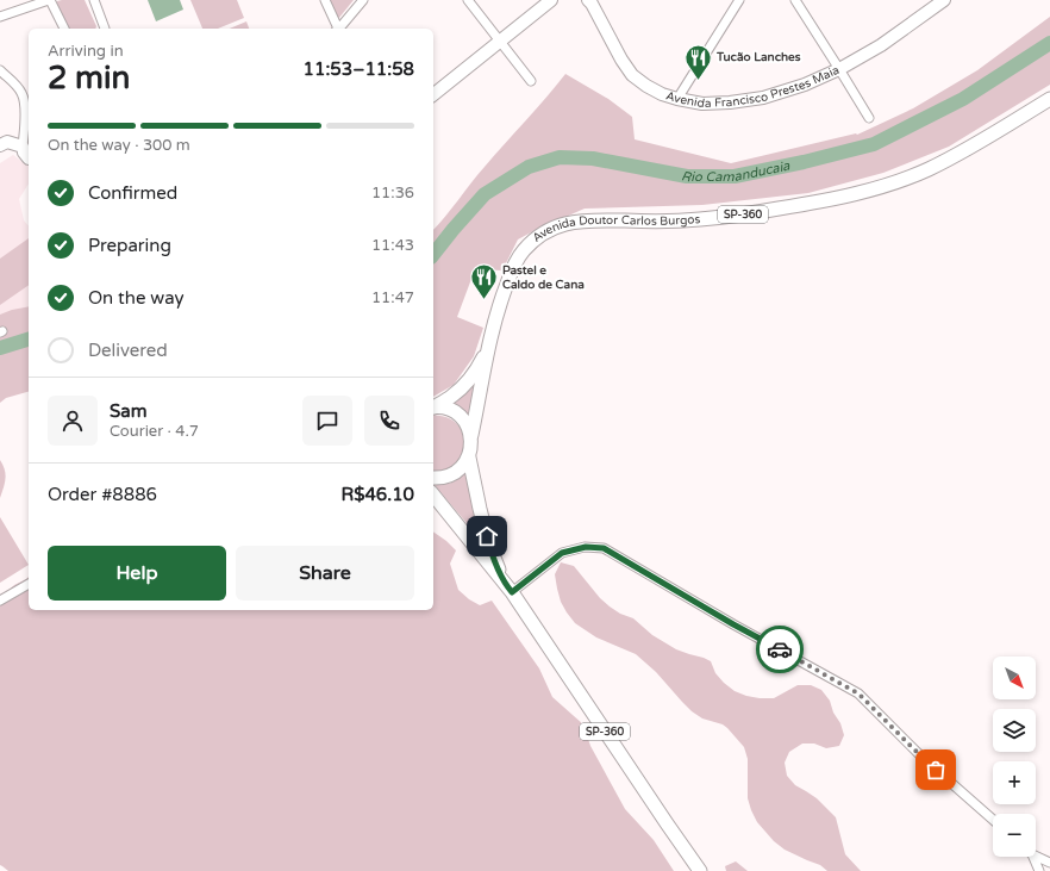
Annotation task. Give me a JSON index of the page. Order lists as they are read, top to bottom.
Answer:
{
  "streets": {
    "main road": ["SP-360", "Avenida Doutor Carlos Burgos"],
    "street": ["Avenida Francisco Prestes Maia"]
  },
  "crossings": [
    ["SP-360", "Avenida Doutor Carlos Burgos"]
  ],
  "water": ["Rio Camanducaia"],
  "places": {
    "restaurant": ["Tucão Lanches", "Pastel e Caldo de Cana"]
  },
  "north": "bottom right",
  "page": {
    "heading": ["2 min", "Arriving in", "11:53–11:58"],
    "panel": [
      "Sam",
      "Courier · 4.7",
      "Order #8886",
      "R$46.10"
    ],
    "bar": "On the way · 300 m",
    "list": [
      ["Confirmed", "11:36"],
      ["Preparing", "11:43"],
      ["On the way", "11:47"],
      "Delivered"
    ],
    "buttons": ["Help", "Share"],
    "map_buttons": ["+", "−"]
  }
}
